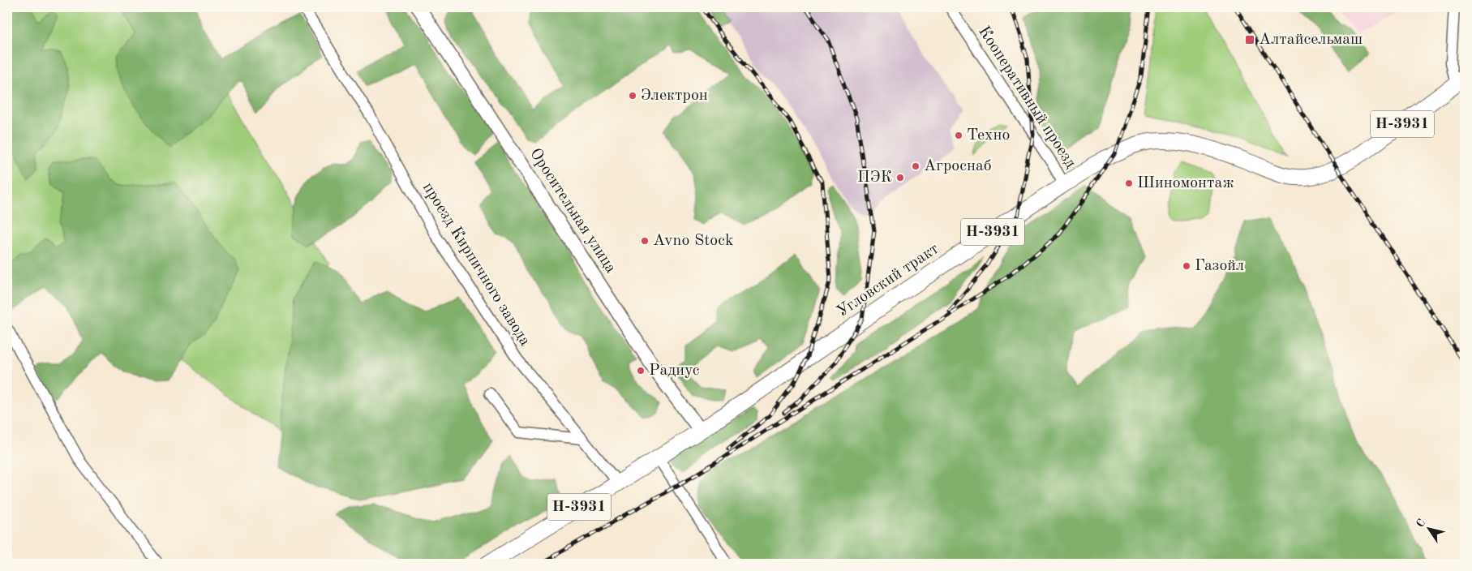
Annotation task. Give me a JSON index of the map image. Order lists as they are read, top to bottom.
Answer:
{
  "streets": {
    "highway": ["Н-3931", "Угловский тракт"],
    "main road": ["Оросительная улица"],
    "street": ["Кооперативный проезд", "проезд Кирпичного завода"]
  },
  "crossings": [
    ["Кооперативный проезд", "Угловский тракт"],
    ["Оросительная улица", "Угловский тракт"],
    ["проезд Кирпичного завода", "Угловский тракт"]
  ],
  "places": {
    "transit": ["Алтайсельмаш"],
    "other": [
      "Электрон",
      "Техно",
      "Агроснаб",
      "ПЭК",
      "Шиномонтаж",
      "Avno Stoсk",
      "Газойл",
      "Радиус"
    ]
  },
  "north": "top left"
}
